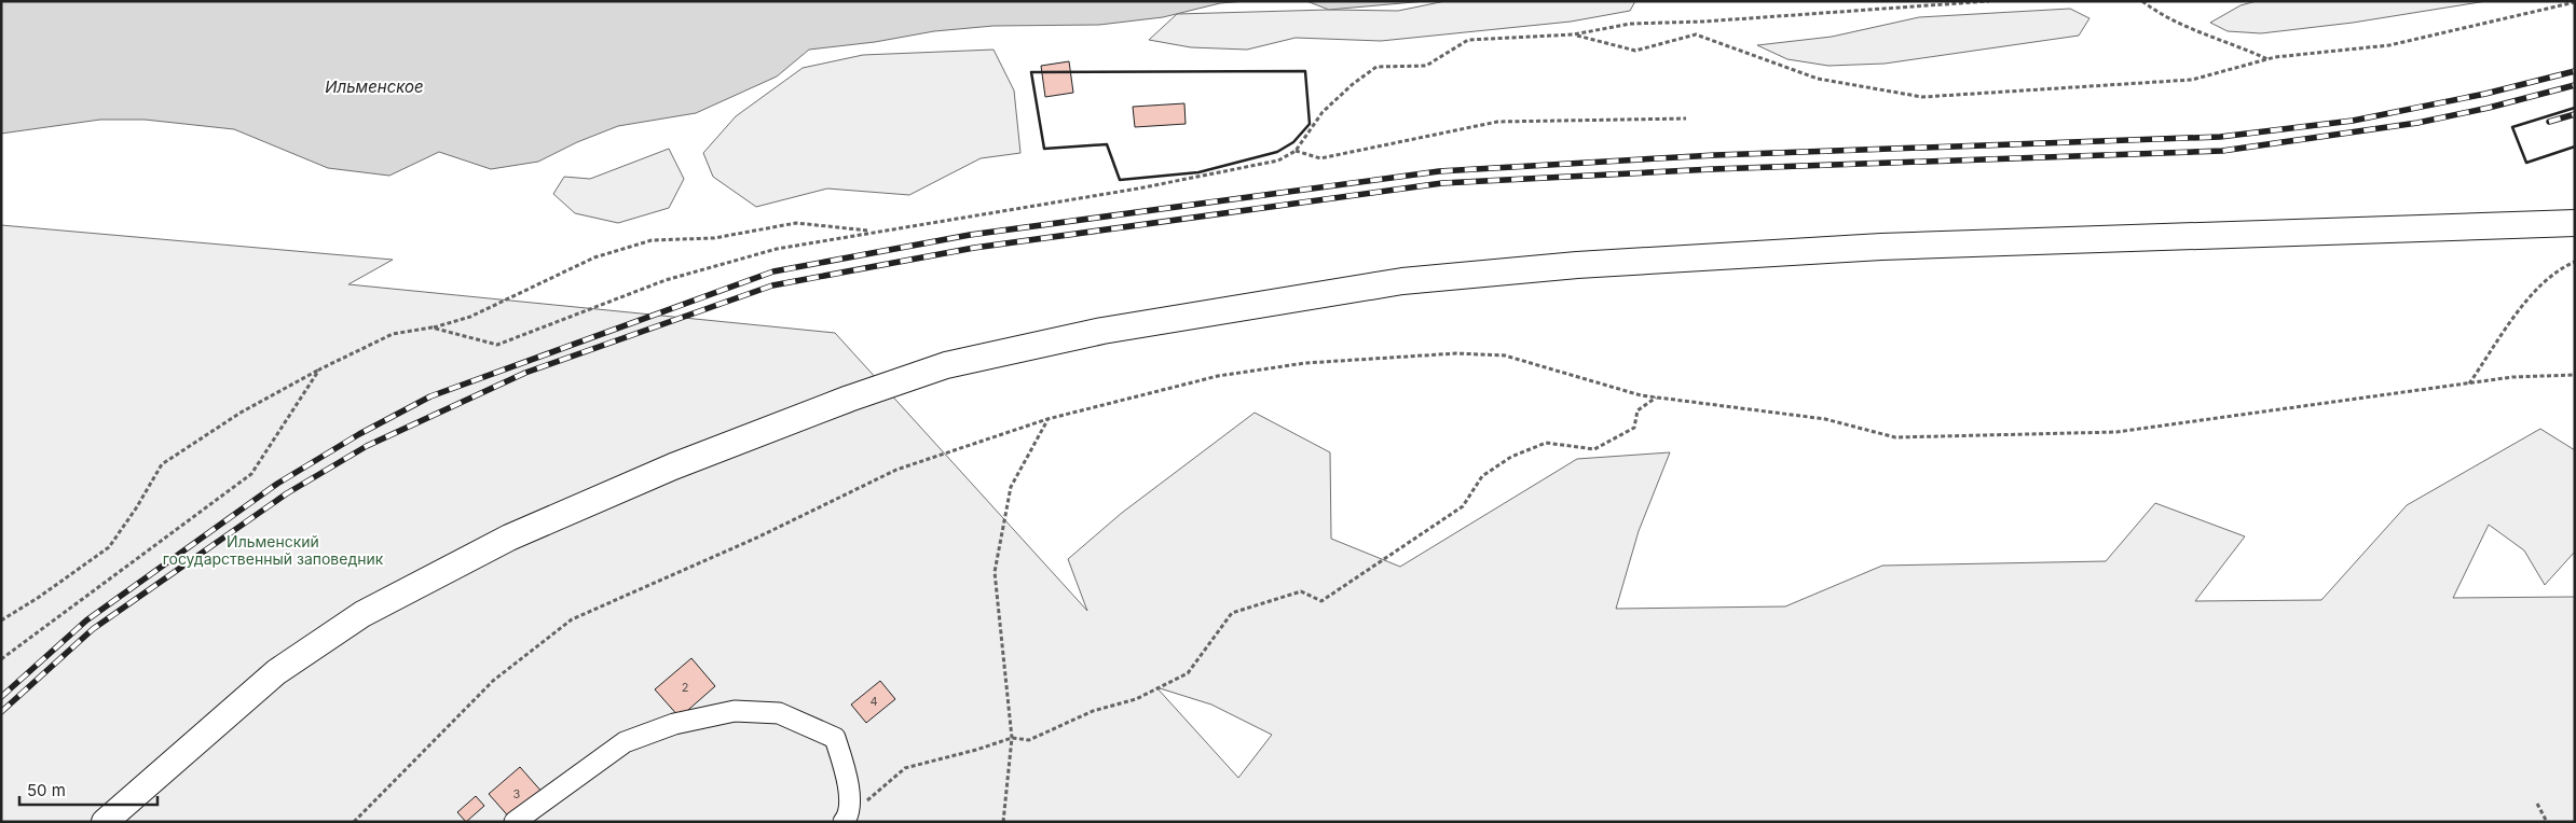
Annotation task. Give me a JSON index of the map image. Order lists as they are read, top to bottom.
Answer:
{
  "water": ["Ильменское"],
  "parks": ["Ильменский государственный заповедник"],
  "house_numbers": ["2", "4", "3"],
  "scale_bar": "50 m"
}
